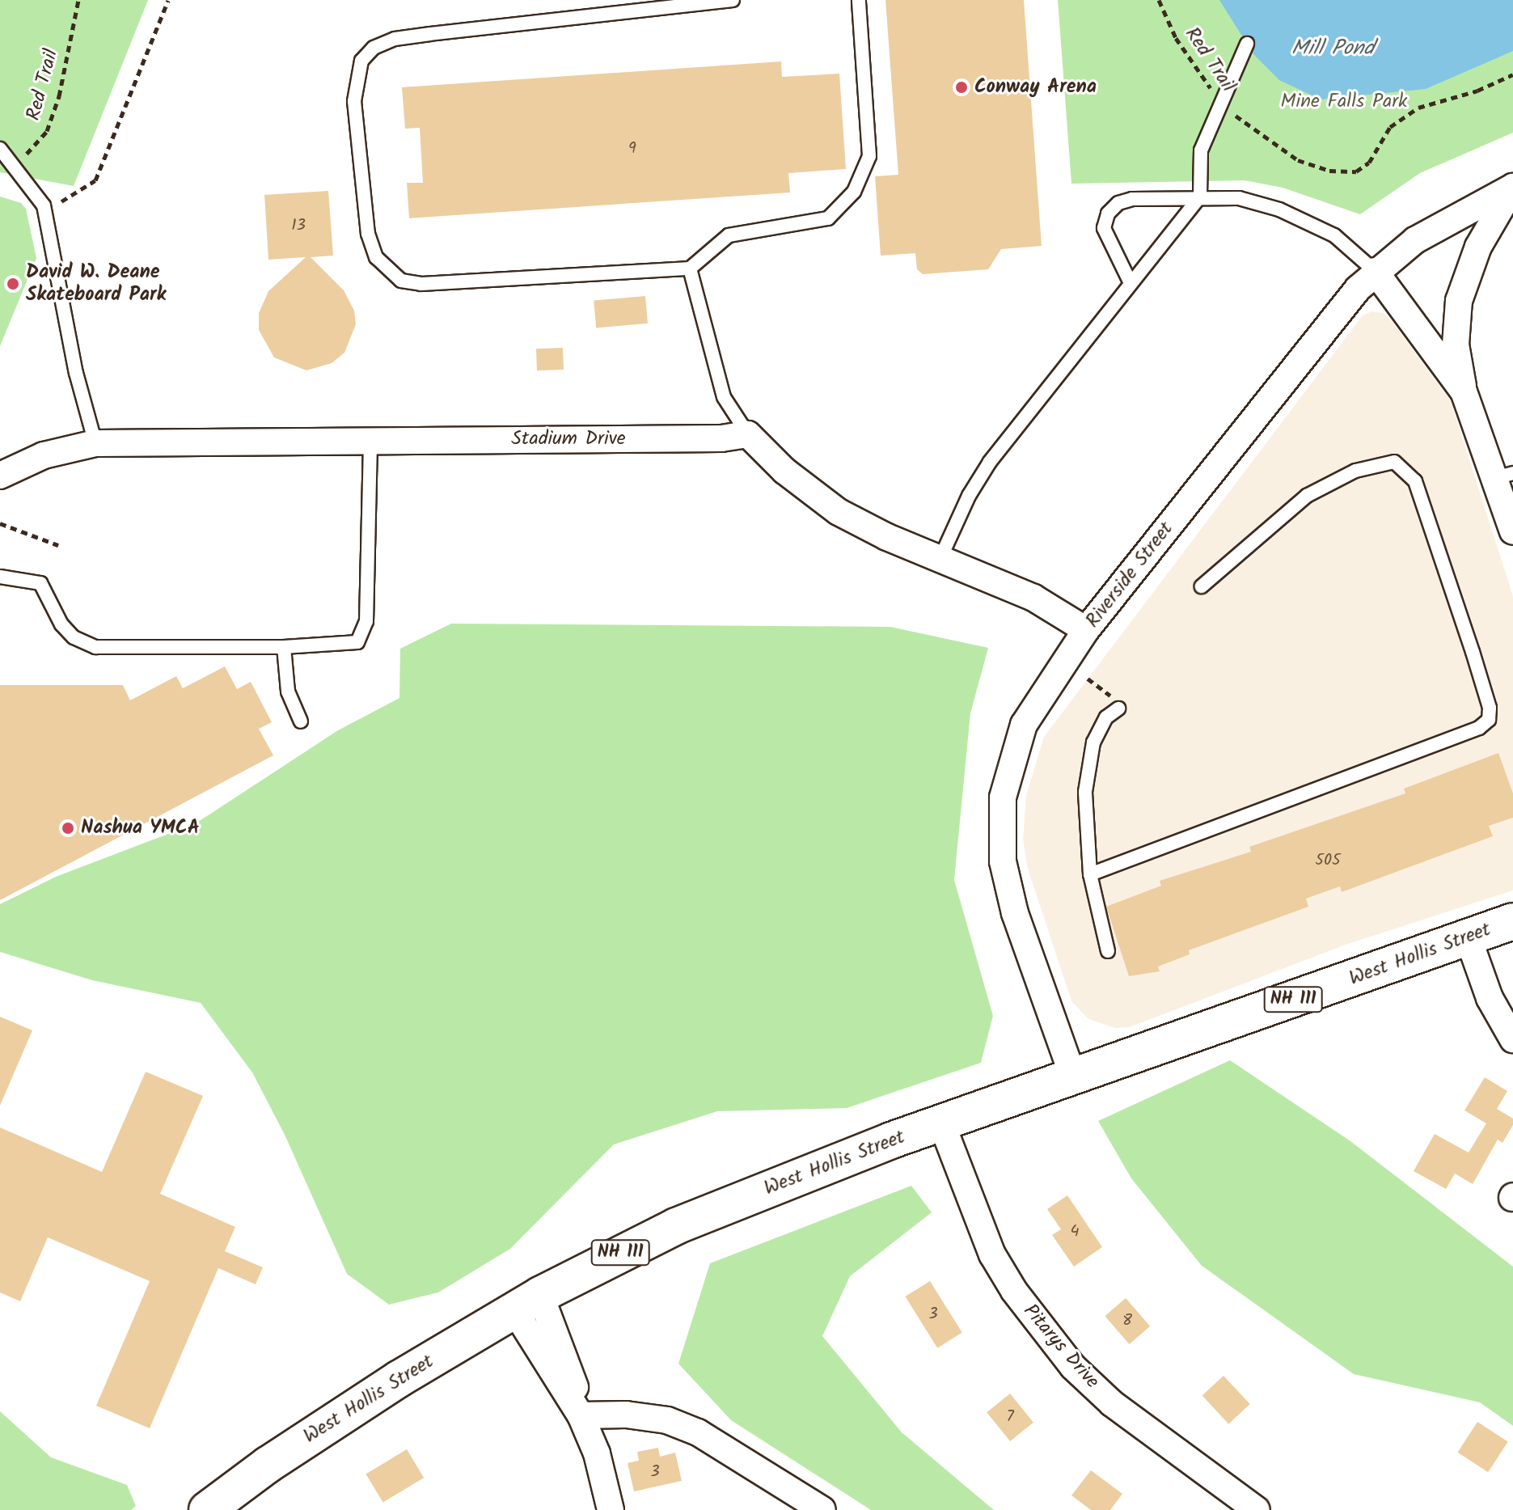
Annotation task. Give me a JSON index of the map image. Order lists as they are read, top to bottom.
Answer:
{
  "streets": {
    "main road": ["West Hollis Street", "NH 111"],
    "street": ["Stadium Drive", "Riverside Street", "Pitarys Drive"],
    "path": ["Red Trail"]
  },
  "crossings": [
    ["Riverside Street", "West Hollis Street"],
    ["West Hollis Street", "Pitarys Drive"]
  ],
  "water": ["Mill Pond"],
  "parks": ["Mine Falls Park"],
  "places": ["Conway Arena", "David W. Deane Skateboard Park", "Nashua YMCA"],
  "house_numbers": [
    "9",
    "13",
    "505",
    "4",
    "3",
    "8",
    "7",
    "3"
  ]
}
